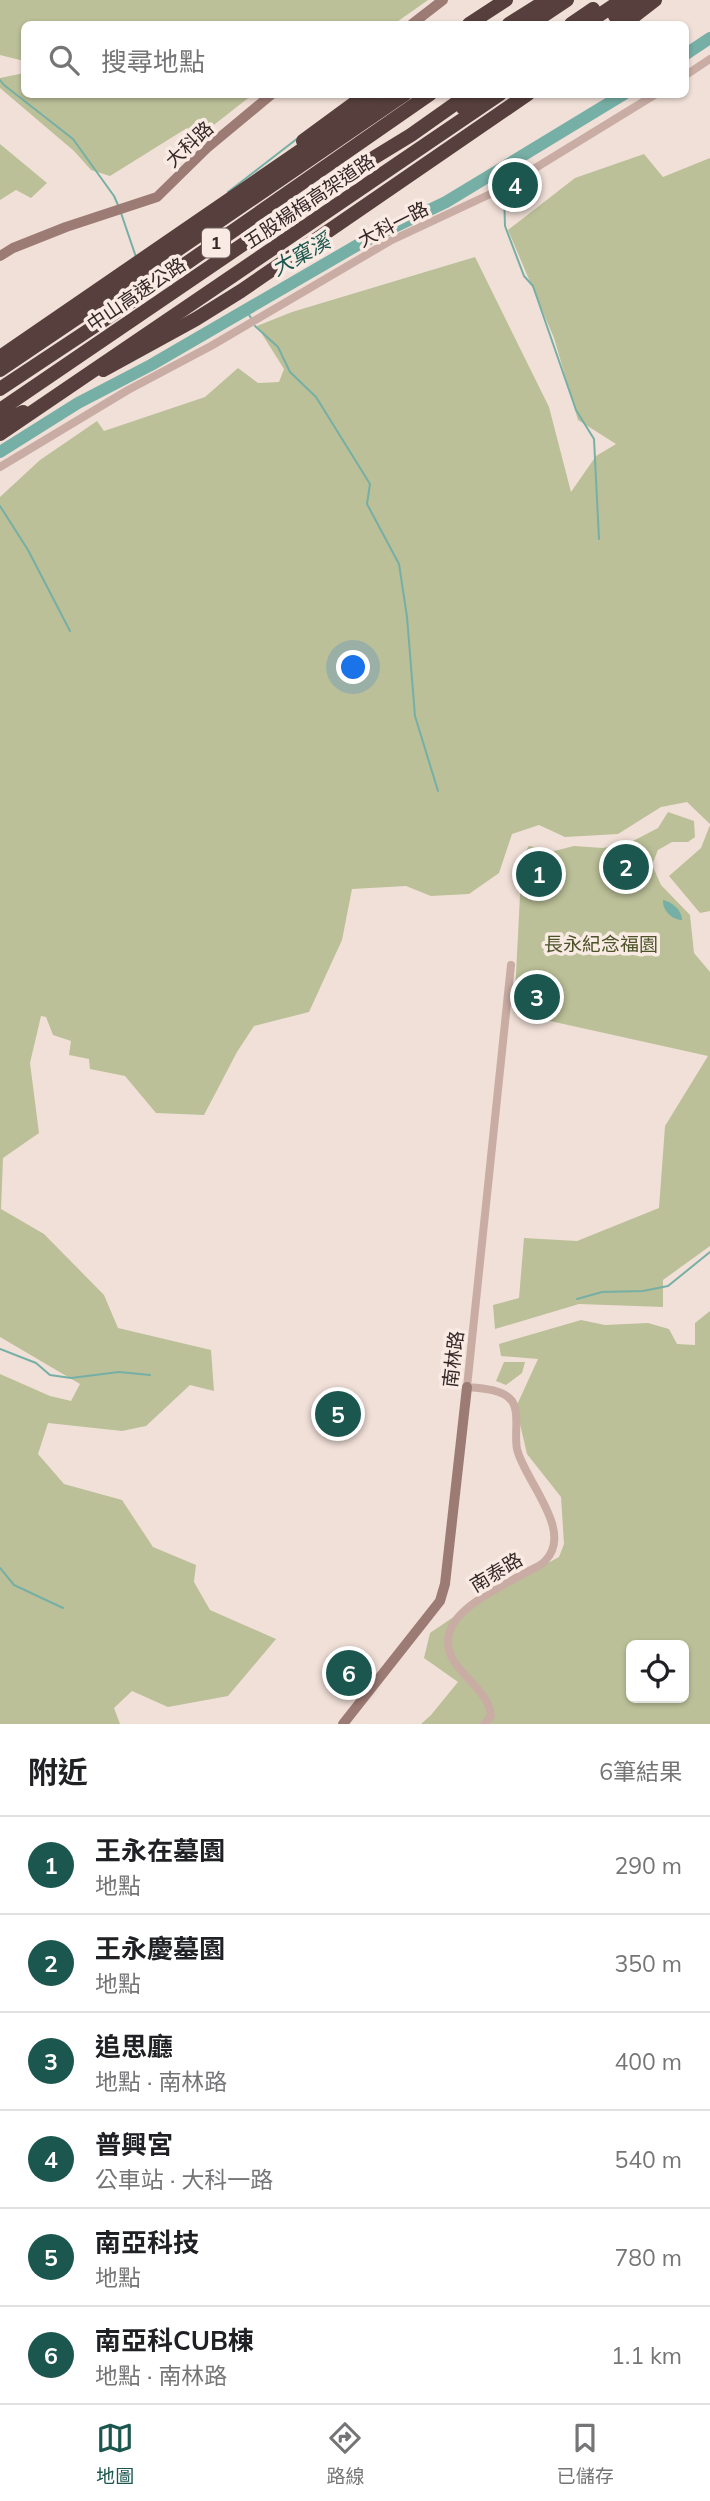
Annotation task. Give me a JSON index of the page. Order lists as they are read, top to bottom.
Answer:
{
  "streets": {
    "highway": ["五股楊梅高架道路", "1", "中山高速公路"],
    "street": [
      "大科路",
      "大科一路",
      "南林路",
      "南泰路"
    ]
  },
  "crossings": [
    ["南林路", "南泰路"]
  ],
  "water": ["大窠溪"],
  "parks": ["長永紀念福園"],
  "page": {
    "search": "搜尋地點",
    "pins": [
      "4",
      "2",
      "1",
      "3",
      "5",
      "6"
    ],
    "heading": ["附近", "6筆結果"],
    "list": [
      {
        "mark": "1",
        "name": "王永在墓園",
        "note": "地點",
        "value": "290 m"
      },
      {
        "mark": "2",
        "name": "王永慶墓園",
        "note": "地點",
        "value": "350 m"
      },
      {
        "mark": "3",
        "name": "追思廳",
        "note": "地點 · 南林路",
        "value": "400 m"
      },
      {
        "mark": "4",
        "name": "普興宮",
        "note": "公車站 · 大科一路",
        "value": "540 m"
      },
      {
        "mark": "5",
        "name": "南亞科技",
        "note": "地點",
        "value": "780 m"
      },
      {
        "mark": "6",
        "name": "南亞科CUB棟",
        "note": "地點 · 南林路",
        "value": "1.1 km"
      }
    ],
    "nav": ["地圖", "路線", "已儲存"]
  }
}
